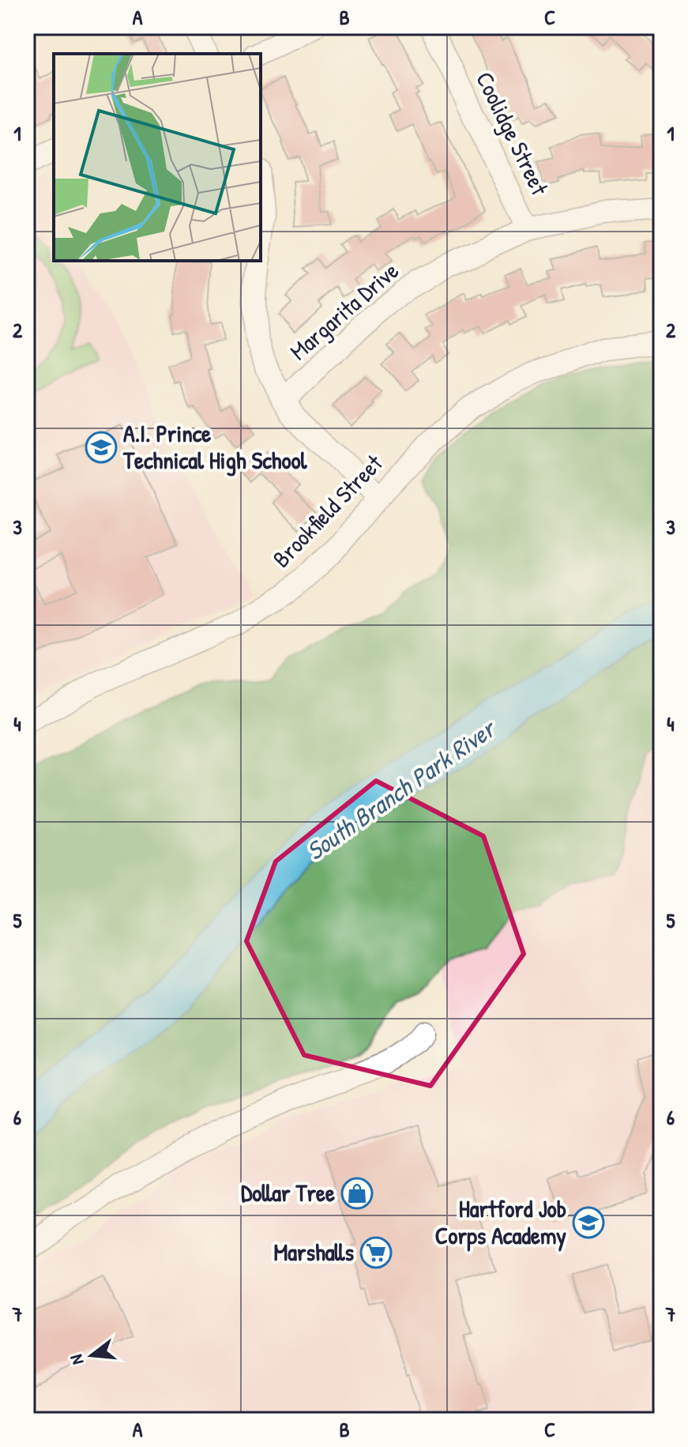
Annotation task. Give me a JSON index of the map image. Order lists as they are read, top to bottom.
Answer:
{
  "streets": {
    "street": ["Coolidge Street", "Margarita Drive", "Brookfield Street"]
  },
  "crossings": [
    ["Coolidge Street", "Margarita Drive"]
  ],
  "water": ["South Branch Park River"],
  "places": {
    "school or university": ["A.I. Prince Technical High School", "Hartford Job Corps Academy"],
    "shop": ["Dollar Tree"],
    "supermarket": ["Marshalls"]
  },
  "north": "left",
  "grid": {
    "columns": ["A", "B", "C"],
    "rows": [
      "1",
      "2",
      "3",
      "4",
      "5",
      "6",
      "7"
    ]
  }
}
